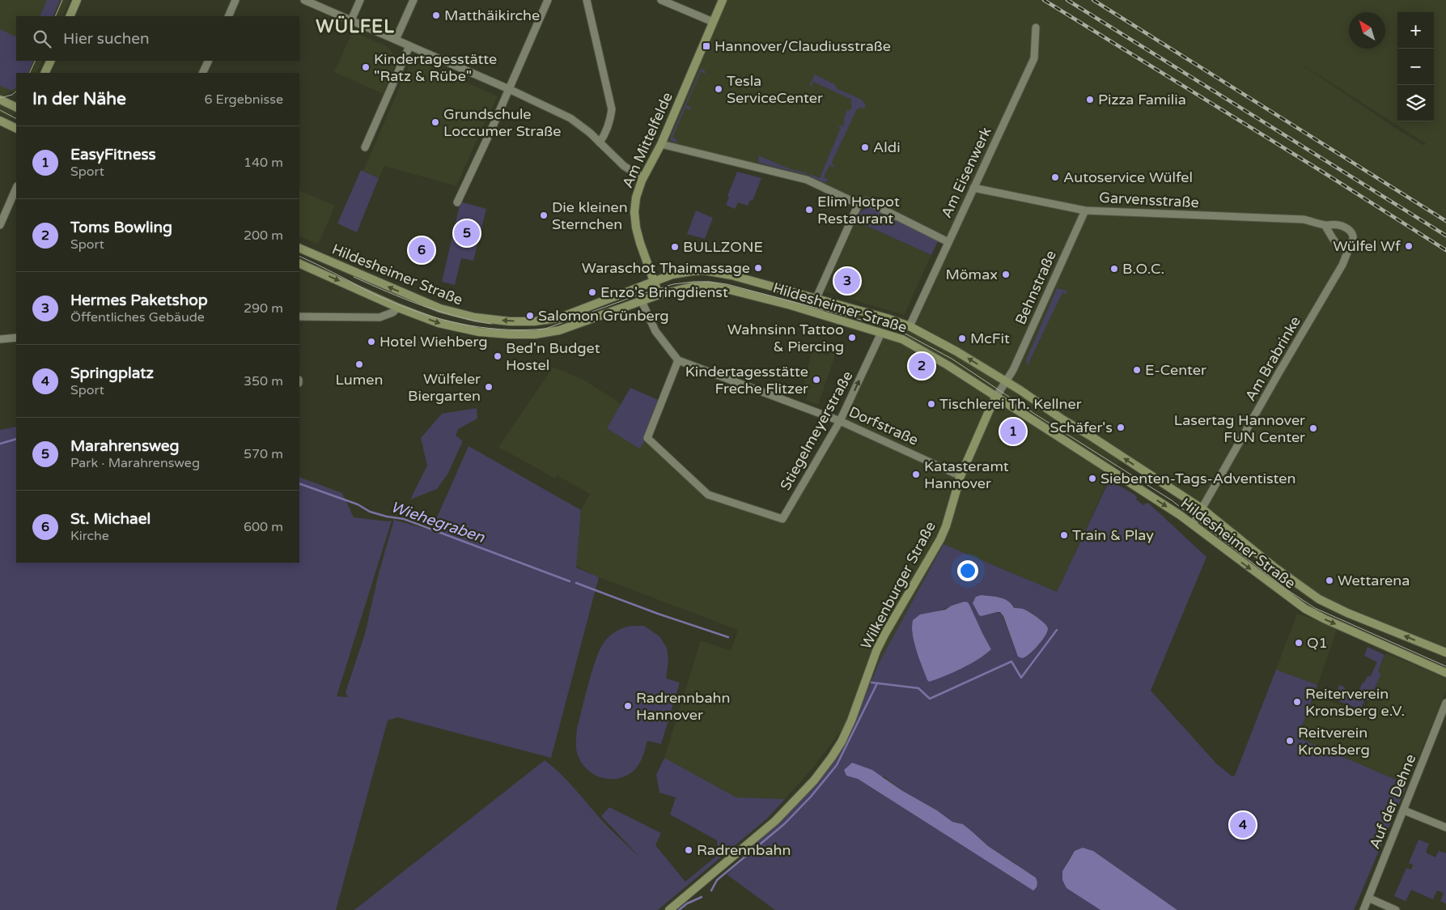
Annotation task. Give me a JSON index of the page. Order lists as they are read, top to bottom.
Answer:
{
  "streets": {
    "main road": ["Am Mittelfelde", "Hildesheimer Straße", "Wilkenburger Straße"],
    "street": [
      "Am Eisenwerk",
      "Garvensstraße",
      "Behnstraße",
      "Am Brabrinke",
      "Dorfstraße",
      "Stiegelmeyerstraße",
      "Auf der Dehne"
    ]
  },
  "crossings": [
    ["Am Mittelfelde", "Hildesheimer Straße"],
    ["Am Eisenwerk", "Garvensstraße"],
    ["Am Eisenwerk", "Hildesheimer Straße"],
    ["Garvensstraße", "Behnstraße"],
    ["Garvensstraße", "Am Brabrinke"],
    ["Hildesheimer Straße", "Behnstraße"],
    ["Hildesheimer Straße", "Am Brabrinke"],
    ["Hildesheimer Straße", "Stiegelmeyerstraße"],
    ["Hildesheimer Straße", "Wilkenburger Straße"],
    ["Behnstraße", "Wilkenburger Straße"],
    ["Dorfstraße", "Stiegelmeyerstraße"],
    ["Dorfstraße", "Wilkenburger Straße"]
  ],
  "districts": ["WÜLFEL"],
  "water": ["Wiehegraben"],
  "places": {
    "other": [
      "Matthäikirche",
      "Kindertagesstätte \"Ratz & Rübe\"",
      "Tesla ServiceCenter",
      "Pizza Familia",
      "Grundschule Loccumer Straße",
      "Aldi",
      "Autoservice Wülfel",
      "Elim Hotpot Restaurant",
      "Die kleinen Sternchen",
      "Wülfel Wf",
      "BULLZONE",
      "Waraschot Thaimassage",
      "B.O.C.",
      "Mömax",
      "Enzo's Bringdienst",
      "Salomon Grünberg",
      "Wahnsinn Tattoo & Piercing",
      "McFit",
      "Hotel Wiehberg",
      "Bed'n Budget Hostel",
      "Lumen",
      "E-Center",
      "Kindertagesstätte Freche Flitzer",
      "Wülfeler Biergarten",
      "Tischlerei Th. Kellner",
      "Schäfer's",
      "Lasertag Hannover FUN Center",
      "Katasteramt Hannover",
      "Siebenten-Tags-Adventisten",
      "Train & Play",
      "Wettarena",
      "Q1",
      "Reiterverein Kronsberg e.V.",
      "Radrennbahn Hannover",
      "Reitverein Kronsberg",
      "Radrennbahn"
    ],
    "transit": ["Hannover/Claudiusstraße"]
  },
  "north": "top left",
  "page": {
    "map_buttons": ["+", "−"],
    "search": "Hier suchen",
    "heading": ["In der Nähe", "6 Ergebnisse"],
    "list": [
      {
        "mark": "1",
        "name": "EasyFitness",
        "note": "Sport",
        "value": "140 m"
      },
      {
        "mark": "2",
        "name": "Toms Bowling",
        "note": "Sport",
        "value": "200 m"
      },
      {
        "mark": "3",
        "name": "Hermes Paketshop",
        "note": "Öffentliches Gebäude",
        "value": "290 m"
      },
      {
        "mark": "4",
        "name": "Springplatz",
        "note": "Sport",
        "value": "350 m"
      },
      {
        "mark": "5",
        "name": "Marahrensweg",
        "note": "Park · Marahrensweg",
        "value": "570 m"
      },
      {
        "mark": "6",
        "name": "St. Michael",
        "note": "Kirche",
        "value": "600 m"
      }
    ],
    "pins": [
      "5",
      "6",
      "3",
      "2",
      "1",
      "4"
    ]
  }
}
